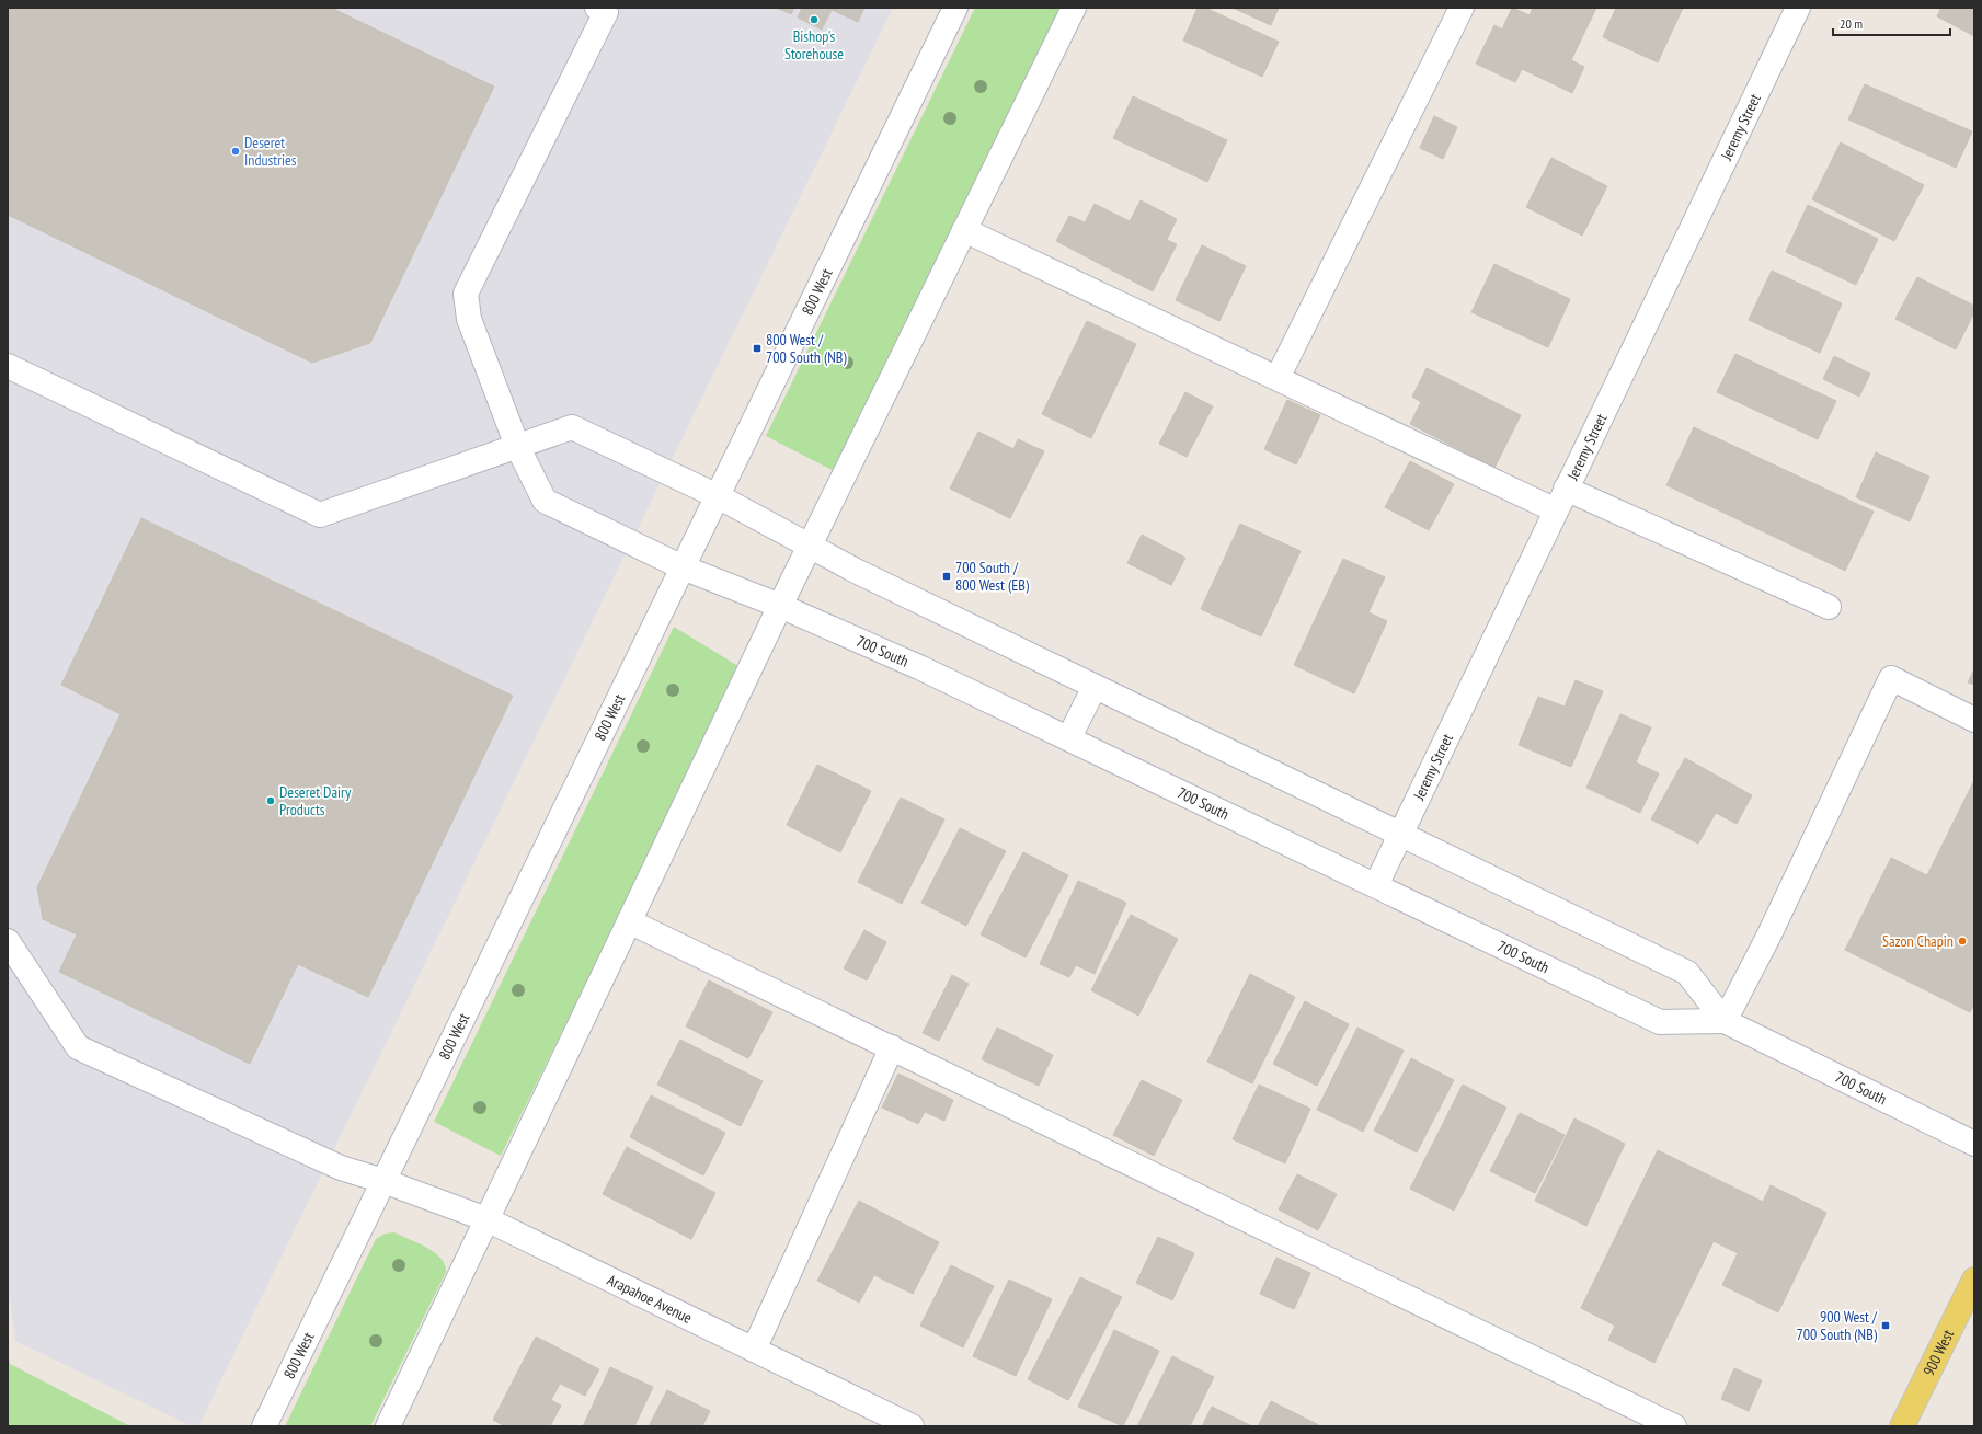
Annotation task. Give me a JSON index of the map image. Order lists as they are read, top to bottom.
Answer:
{
  "streets": {
    "main road": ["900 West"],
    "street": [
      "Jeremy Street",
      "800 West",
      "700 South",
      "Arapahoe Avenue"
    ]
  },
  "crossings": [
    ["Jeremy Street", "700 South"],
    ["800 West", "700 South"],
    ["800 West", "Arapahoe Avenue"]
  ],
  "places": {
    "other": [
      "Bishop's Storehouse",
      "Deseret Industries",
      "Deseret Dairy Products",
      "Sazon Chapin"
    ],
    "transit": ["800 West / 700 South (NB)", "700 South / 800 West (EB)", "900 West / 700 South (NB)"]
  },
  "scale_bar": "20 m"
}
